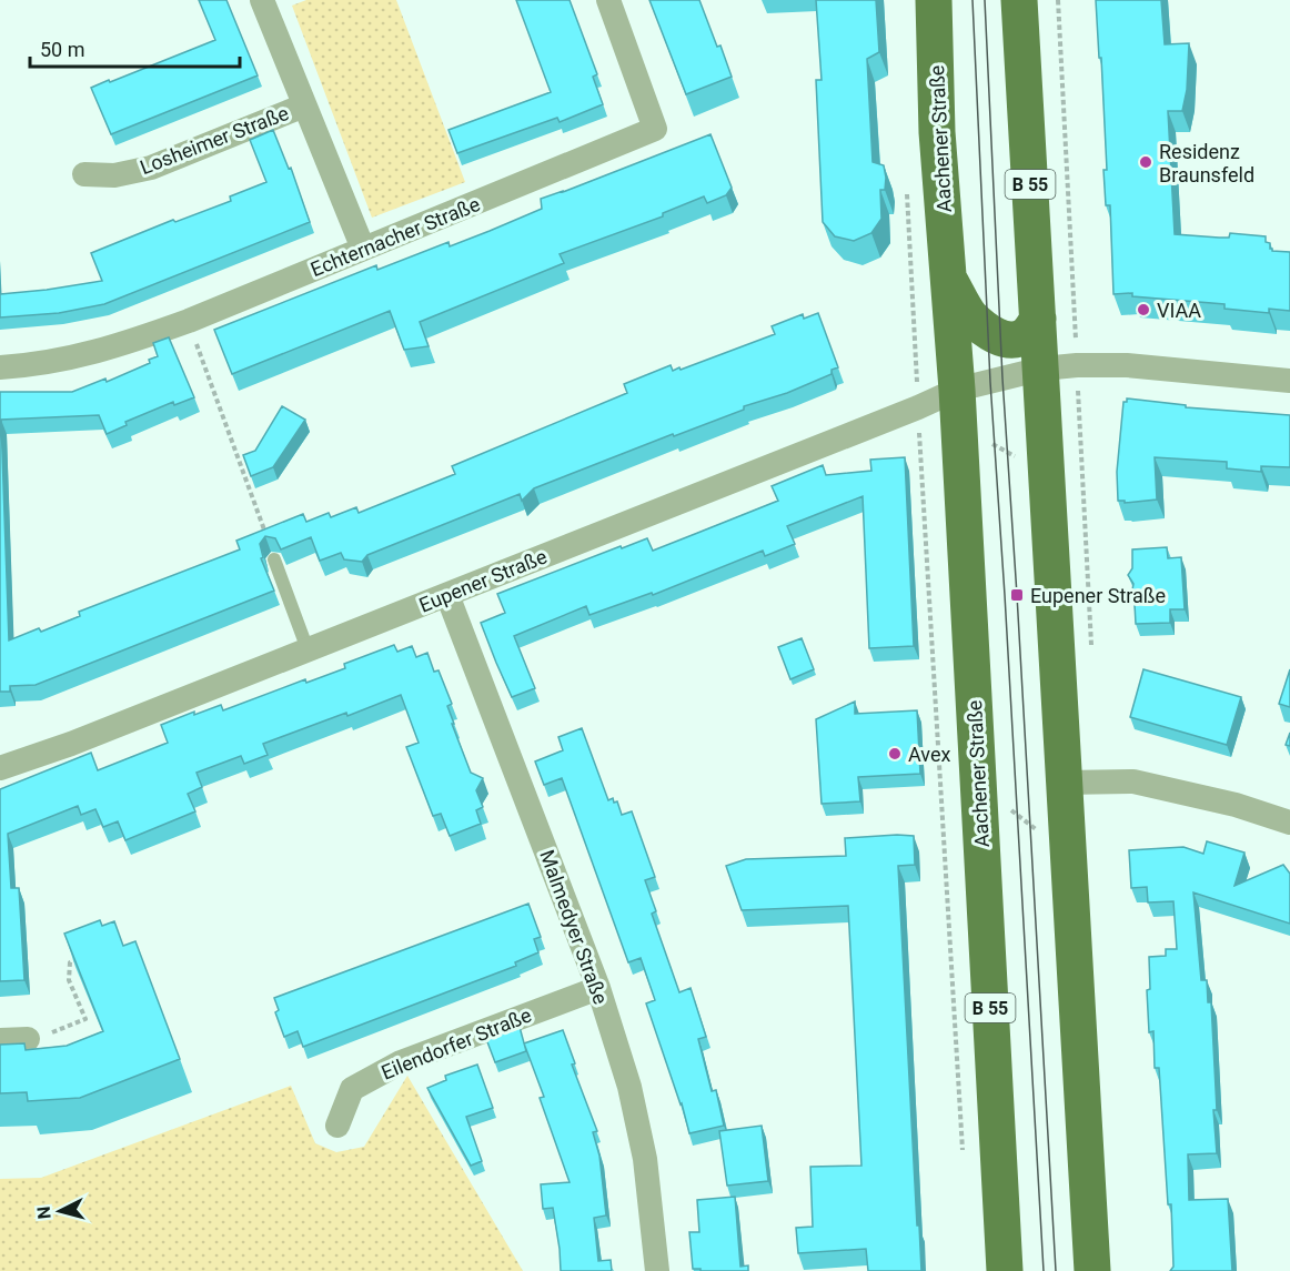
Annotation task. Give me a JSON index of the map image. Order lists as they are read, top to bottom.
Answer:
{
  "streets": {
    "main road": ["Aachener Straße", "B 55"],
    "street": [
      "Losheimer Straße",
      "Echternacher Straße",
      "Eupener Straße",
      "Malmedyer Straße",
      "Eilendorfer Straße"
    ]
  },
  "crossings": [
    ["Aachener Straße", "B 55"],
    ["Aachener Straße", "Eupener Straße"],
    ["Losheimer Straße", "Echternacher Straße"],
    ["B 55", "Eupener Straße"],
    ["Eupener Straße", "Malmedyer Straße"],
    ["Malmedyer Straße", "Eilendorfer Straße"]
  ],
  "places": {
    "other": ["Residenz Braunsfeld", "VIAA", "Avex"],
    "transit": ["Eupener Straße"]
  },
  "scale_bar": "50 m",
  "north": "left"
}
